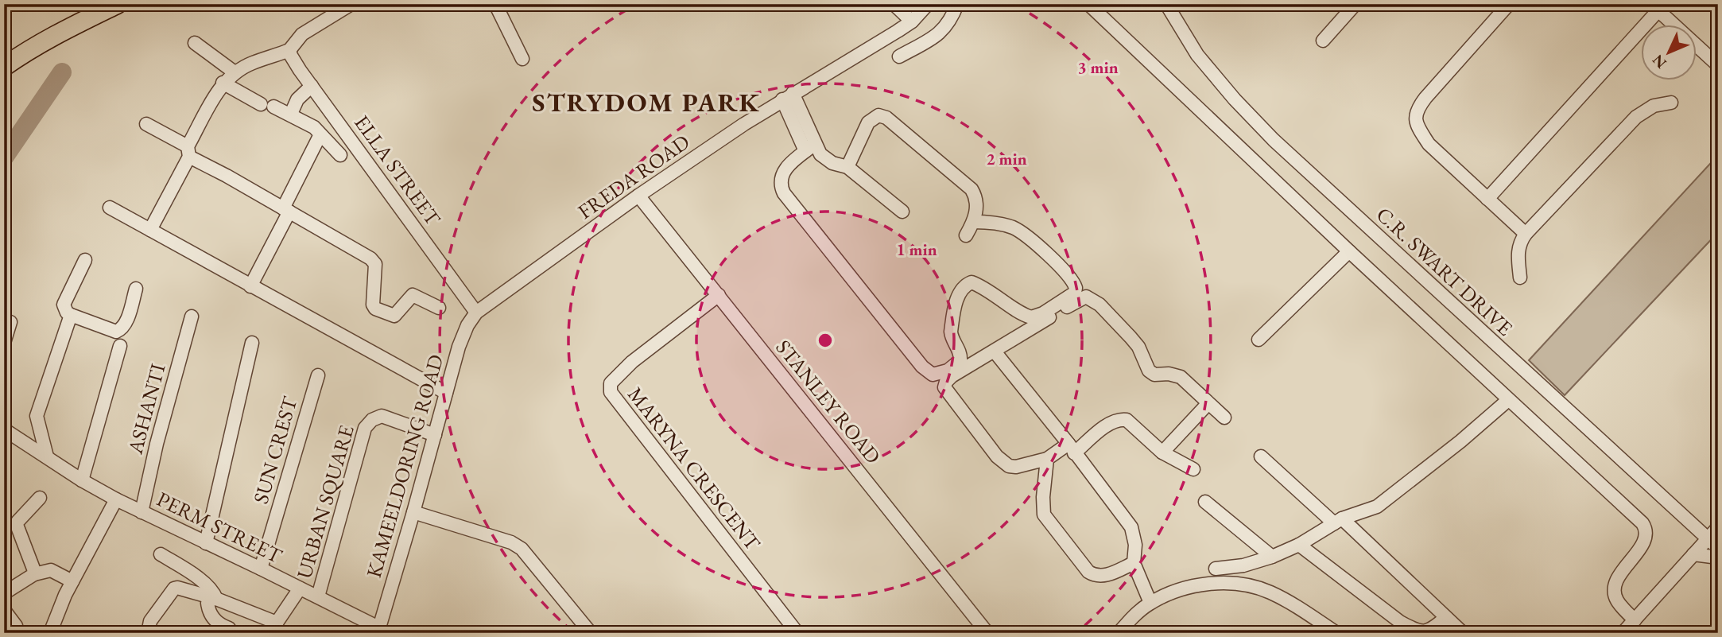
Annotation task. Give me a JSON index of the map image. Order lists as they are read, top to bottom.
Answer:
{
  "streets": {
    "street": [
      "ELLA STREET",
      "FREDA ROAD",
      "C.R. SWART DRIVE",
      "STANLEY ROAD",
      "ASHANTI",
      "SUN CREST",
      "KAMEELDORING ROAD",
      "MARYNA CRESCENT",
      "URBAN SQUARE",
      "PERM STREET"
    ]
  },
  "crossings": [
    ["ELLA STREET", "FREDA ROAD"],
    ["ELLA STREET", "KAMEELDORING ROAD"],
    ["FREDA ROAD", "STANLEY ROAD"],
    ["FREDA ROAD", "KAMEELDORING ROAD"],
    ["STANLEY ROAD", "MARYNA CRESCENT"],
    ["ASHANTI", "PERM STREET"],
    ["SUN CREST", "PERM STREET"],
    ["KAMEELDORING ROAD", "URBAN SQUARE"],
    ["KAMEELDORING ROAD", "PERM STREET"],
    ["URBAN SQUARE", "PERM STREET"]
  ],
  "districts": ["STRYDOM PARK"],
  "north": "bottom left",
  "rings": ["3 min", "2 min", "1 min"]
}
